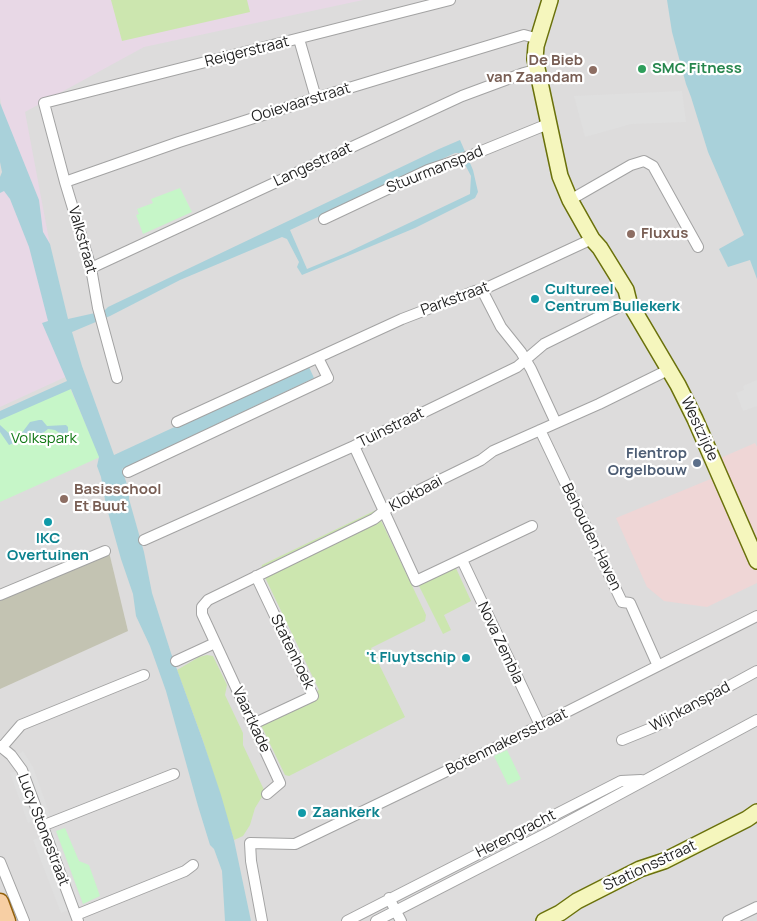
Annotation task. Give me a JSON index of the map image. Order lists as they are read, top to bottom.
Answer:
{
  "streets": {
    "street": [
      "Reigerstraat",
      "Ooievaarstraat",
      "Langestraat",
      "Stuurmanspad",
      "Valkstraat",
      "Parkstraat",
      "Tuinstraat",
      "Westzijde",
      "Klokbaai",
      "Behouden Haven",
      "Nova Zembla",
      "Statenhoek",
      "Wijnkanspad",
      "Vaartkade",
      "Botenmakersstraat",
      "Lucy Stonestraat",
      "Herengracht",
      "Stationsstraat"
    ]
  },
  "crossings": [
    ["Reigerstraat", "Valkstraat"],
    ["Ooievaarstraat", "Valkstraat"],
    ["Ooievaarstraat", "Westzijde"],
    ["Langestraat", "Valkstraat"],
    ["Langestraat", "Westzijde"],
    ["Stuurmanspad", "Westzijde"],
    ["Parkstraat", "Westzijde"],
    ["Tuinstraat", "Westzijde"],
    ["Westzijde", "Klokbaai"],
    ["Klokbaai", "Behouden Haven"],
    ["Klokbaai", "Statenhoek"],
    ["Klokbaai", "Vaartkade"],
    ["Behouden Haven", "Botenmakersstraat"],
    ["Nova Zembla", "Botenmakersstraat"],
    ["Statenhoek", "Vaartkade"]
  ],
  "parks": ["Volkspark"],
  "places": [
    "SMC Fitness",
    "De Bieb van Zaandam",
    "Fluxus",
    "Cultureel Centrum Bullekerk",
    "Flentrop Orgelbouw",
    "Basisschool Et Buut",
    "IKC Overtuinen",
    "'t Fluytschip",
    "Zaankerk"
  ]
}
